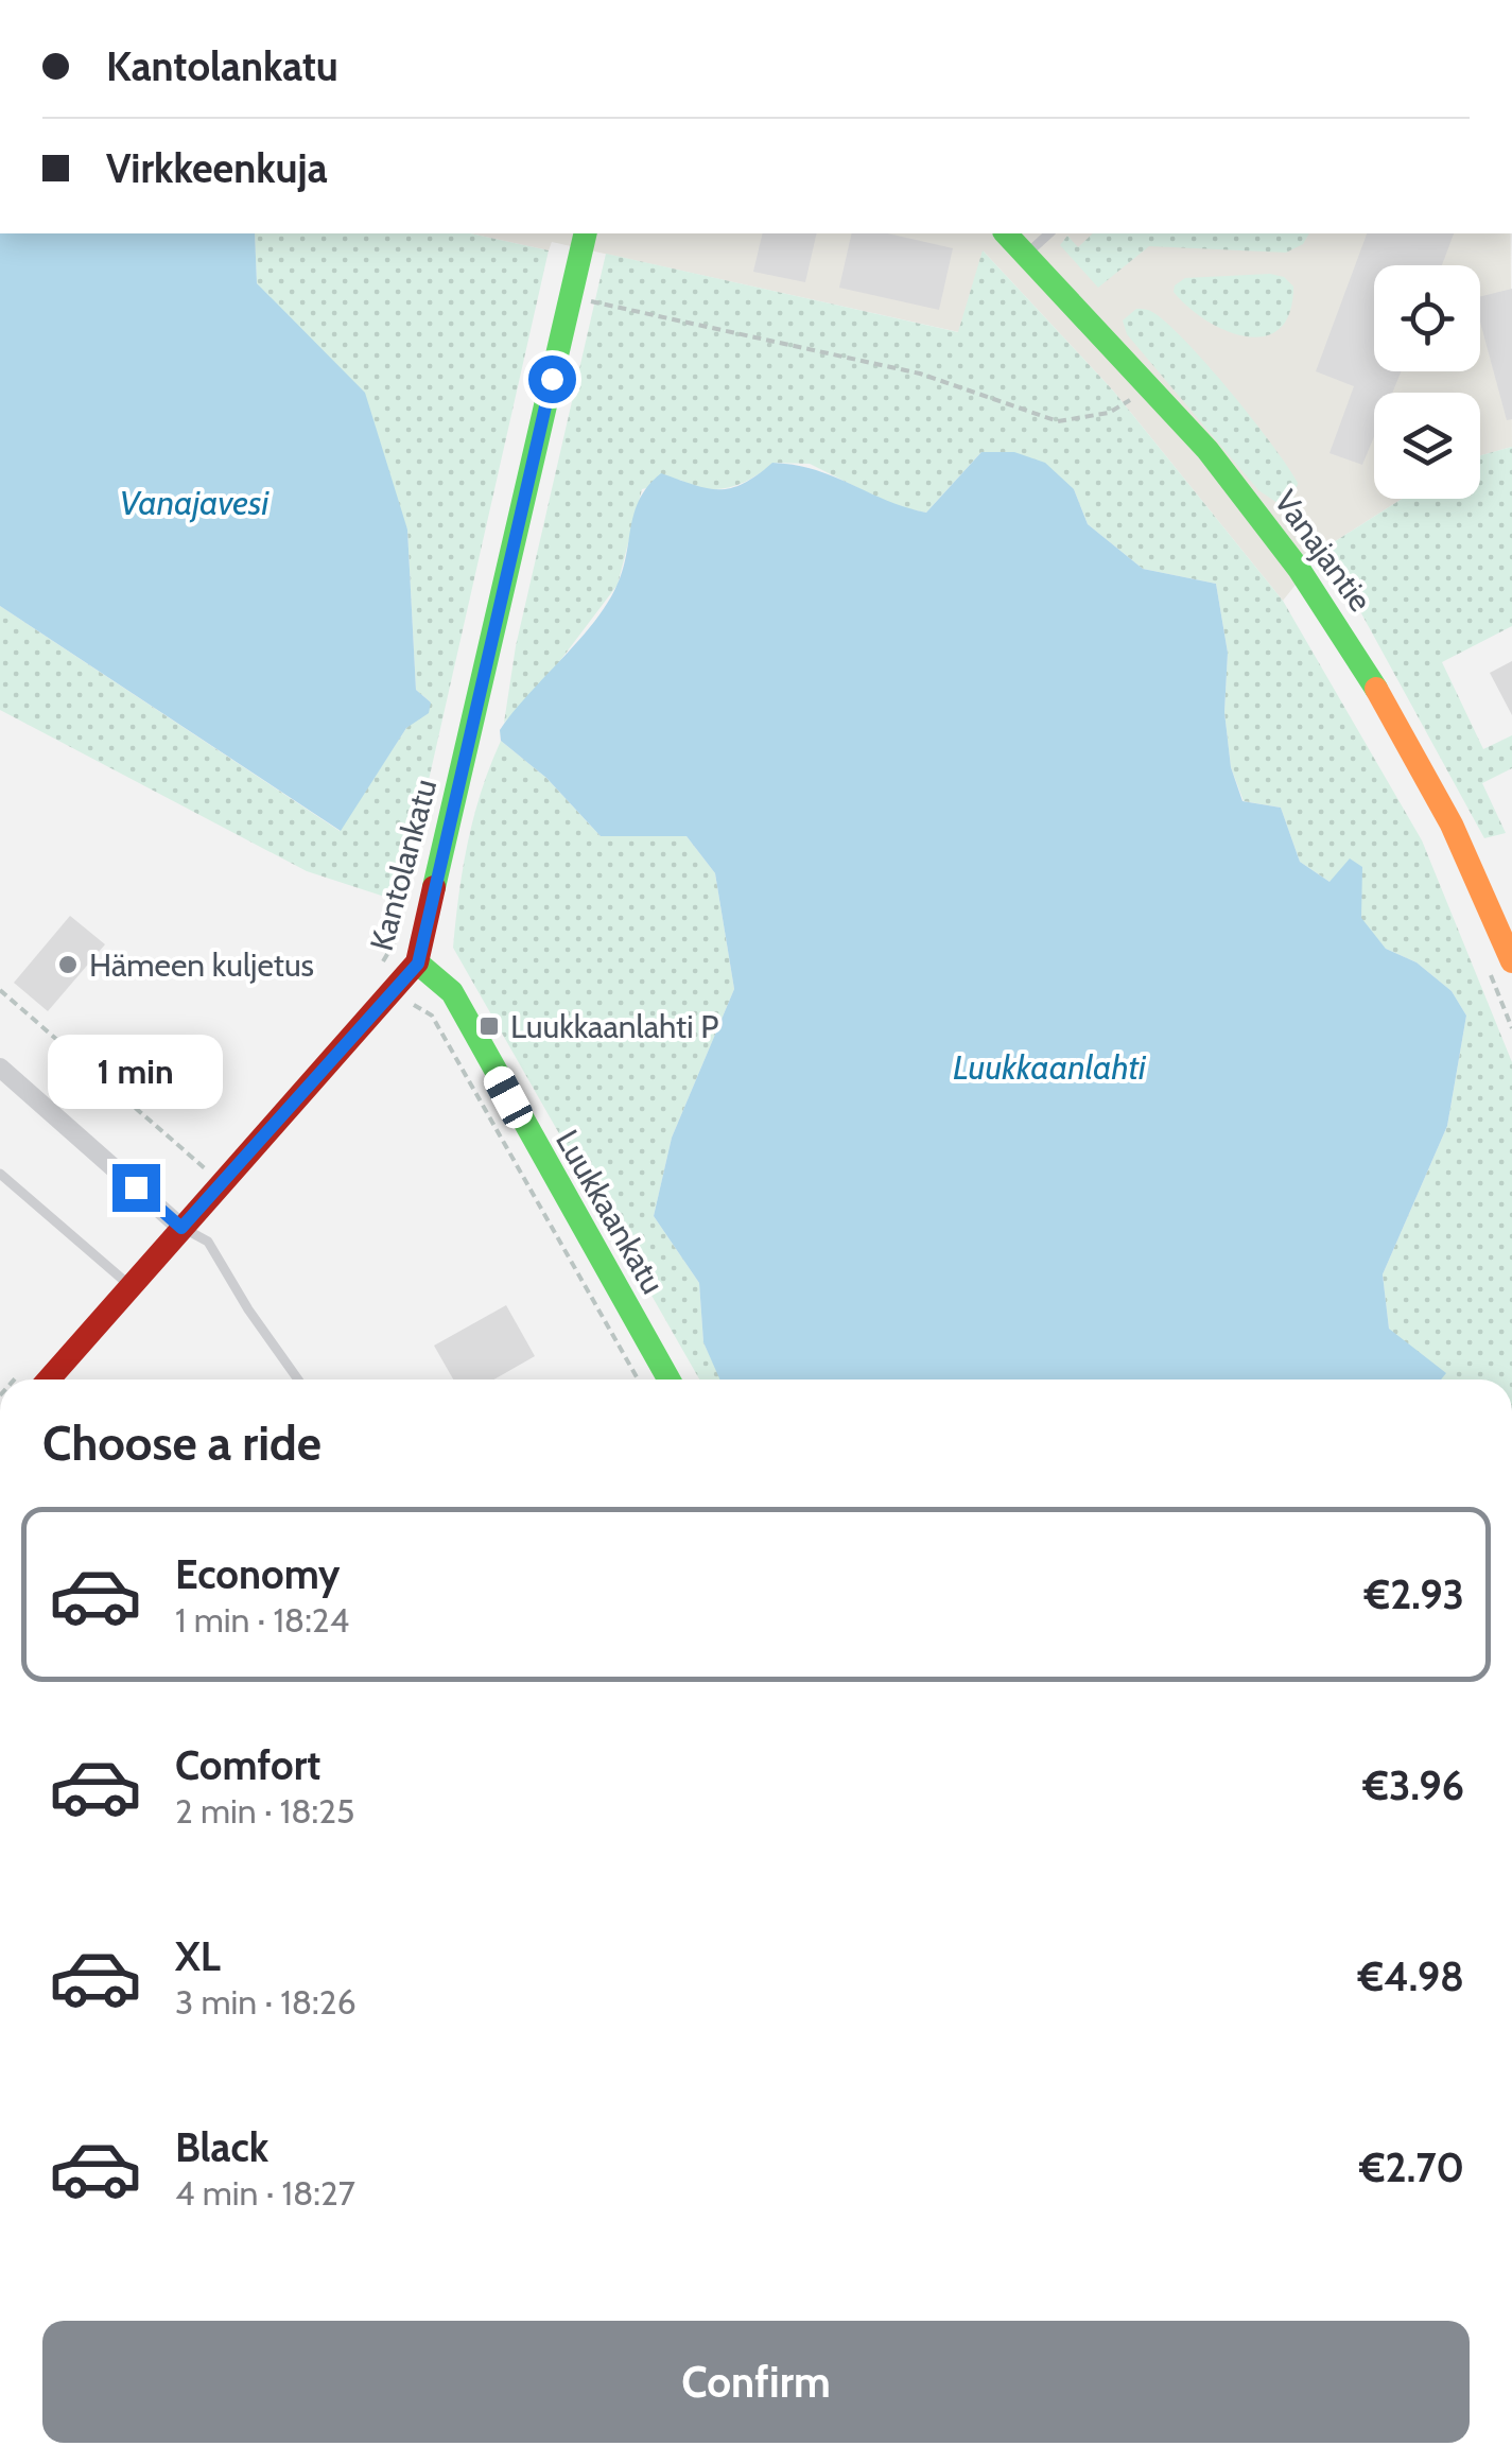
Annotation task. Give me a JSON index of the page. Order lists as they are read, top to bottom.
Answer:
{
  "streets": {
    "street": ["Vanajantie", "Kantolankatu", "Luukkaankatu"]
  },
  "crossings": [
    ["Kantolankatu", "Luukkaankatu"]
  ],
  "water": ["Vanajavesi", "Luukkaanlahti"],
  "places": {
    "other": ["Hämeen kuljetus"],
    "transit": ["Luukkaanlahti P"]
  },
  "page": {
    "banner": ["Kantolankatu", "Virkkeenkuja"],
    "bubble": "1 min",
    "heading": "Choose a ride",
    "list": [
      {
        "name": "Economy",
        "note": "1 min · 18:24",
        "value": "€2.93"
      },
      {
        "name": "Comfort",
        "note": "2 min · 18:25",
        "value": "€3.96"
      },
      {
        "name": "XL",
        "note": "3 min · 18:26",
        "value": "€4.98"
      },
      {
        "name": "Black",
        "note": "4 min · 18:27",
        "value": "€2.70"
      }
    ],
    "buttons": "Confirm"
  }
}
